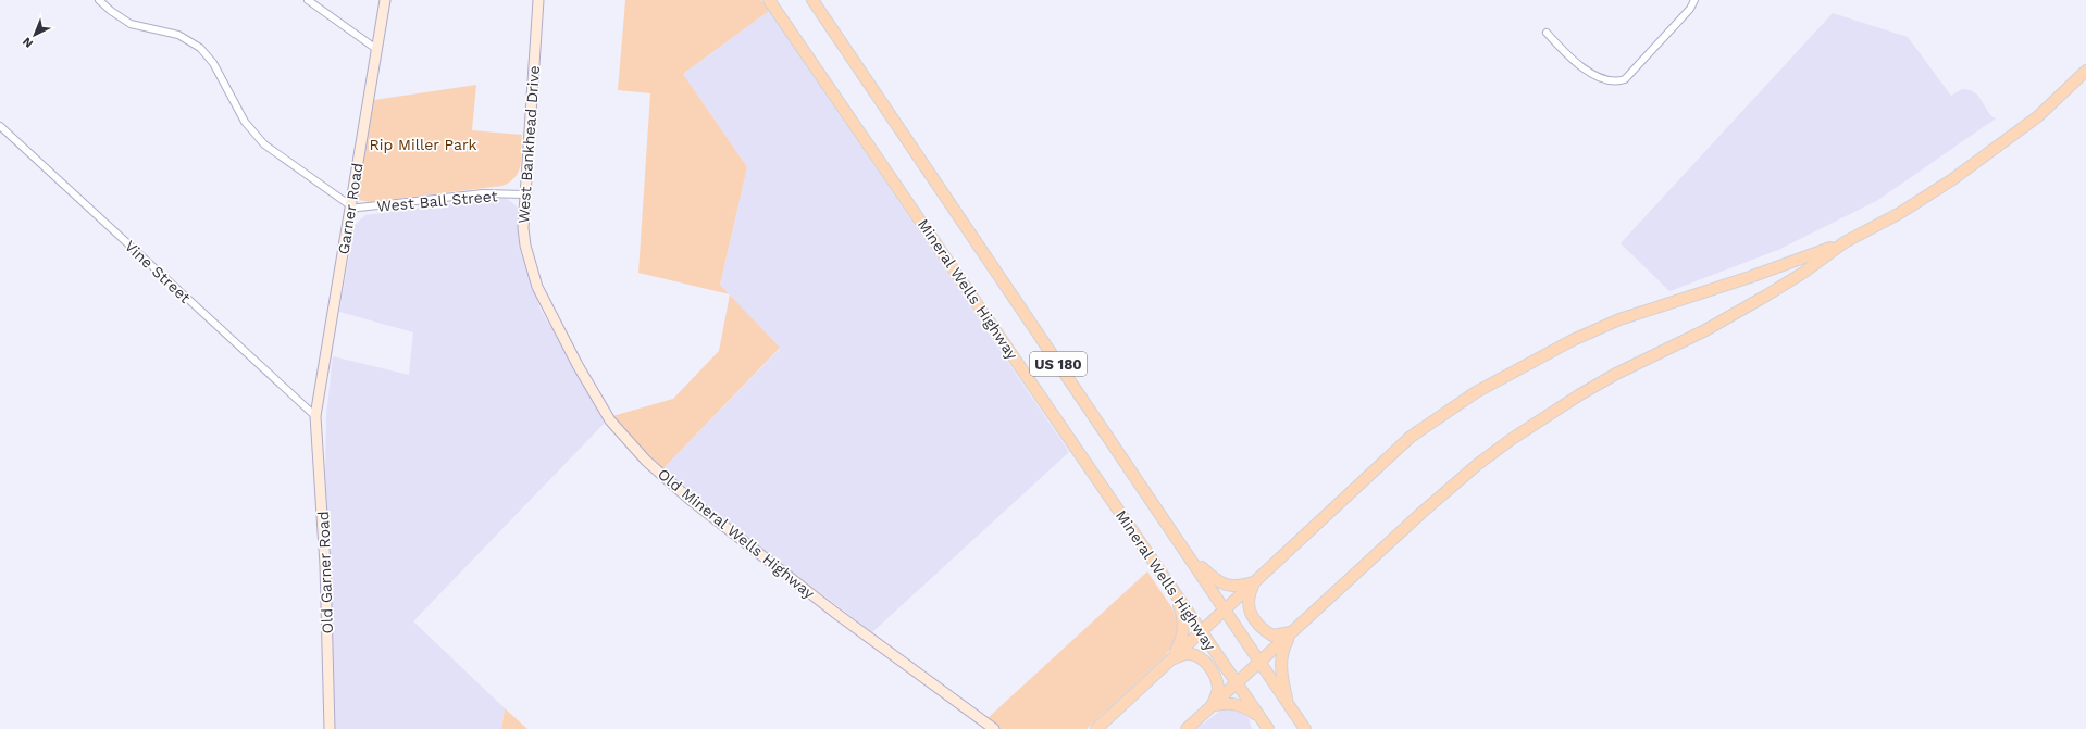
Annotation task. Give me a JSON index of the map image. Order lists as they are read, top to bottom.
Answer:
{
  "streets": {
    "main road": ["Mineral Wells Highway", "US 180"],
    "street": [
      "West Bankhead Drive",
      "West Ball Street",
      "Garner Road",
      "Vine Street",
      "Old Mineral Wells Highway",
      "Old Garner Road"
    ]
  },
  "crossings": [
    ["West Bankhead Drive", "West Ball Street"],
    ["West Bankhead Drive", "Old Mineral Wells Highway"],
    ["West Ball Street", "Garner Road"],
    ["Garner Road", "Vine Street"],
    ["Garner Road", "Old Garner Road"],
    ["Vine Street", "Old Garner Road"]
  ],
  "parks": ["Rip Miller Park"],
  "north": "bottom left"
}
